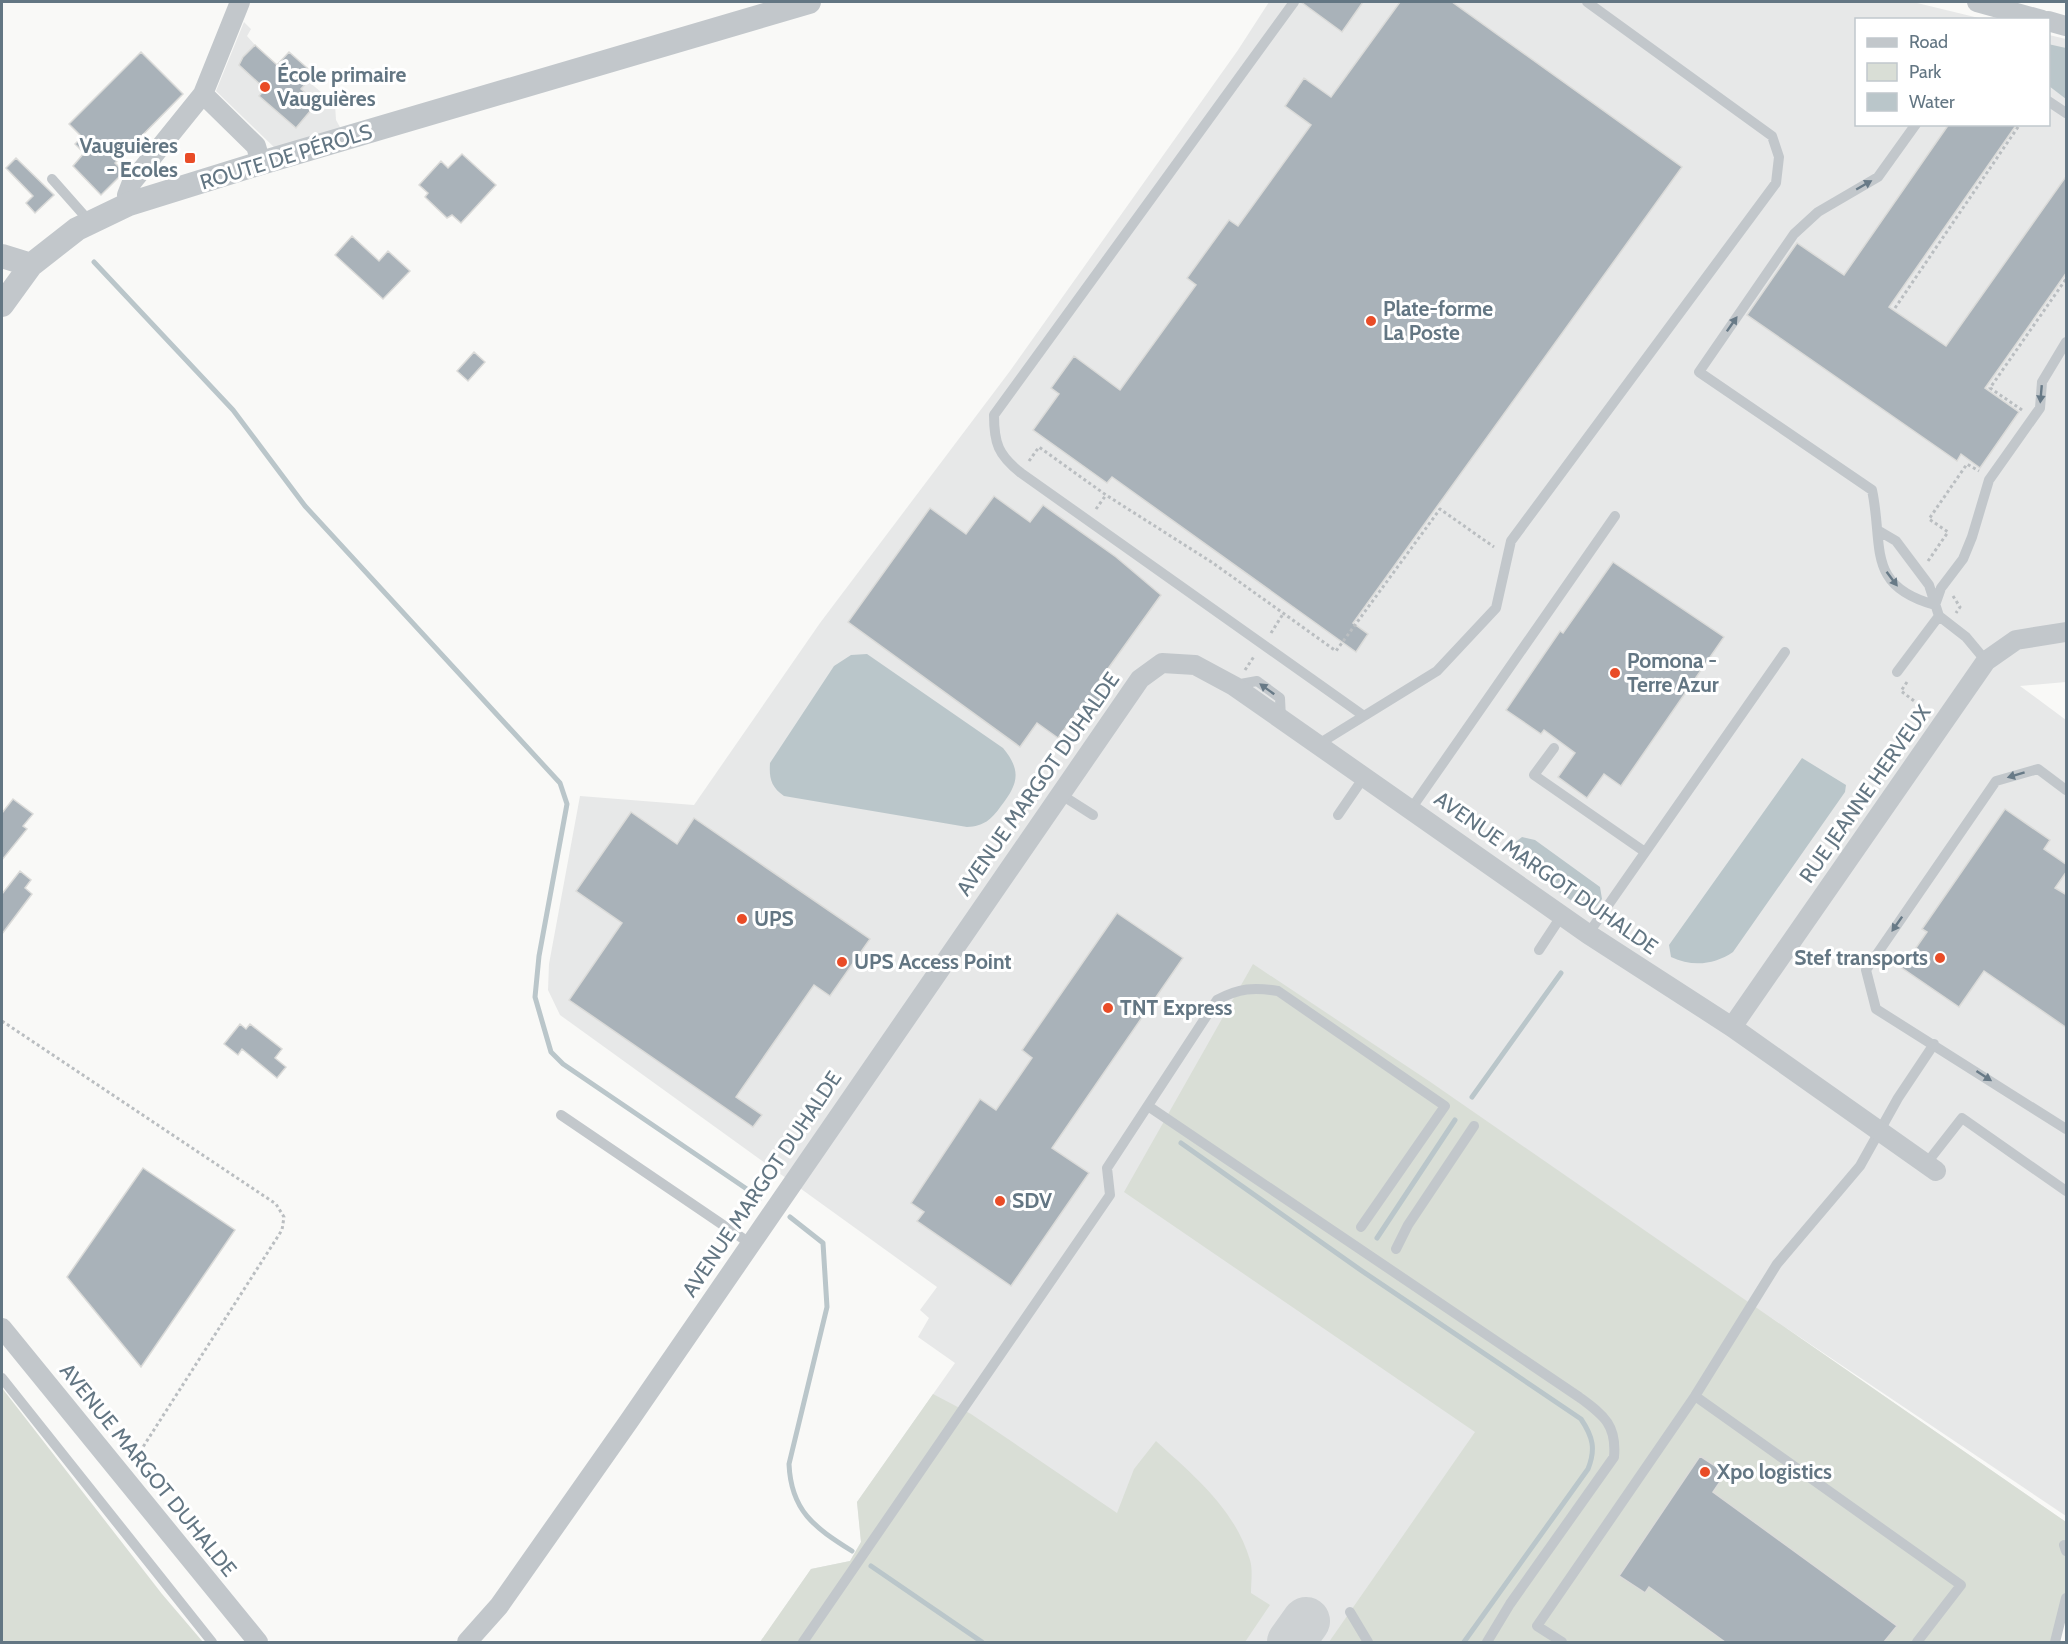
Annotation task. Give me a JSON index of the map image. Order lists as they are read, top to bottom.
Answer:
{
  "streets": {
    "street": ["ROUTE DE PÉROLS", "AVENUE MARGOT DUHALDE", "RUE JEANNE HERVEUX"]
  },
  "crossings": [
    ["AVENUE MARGOT DUHALDE", "RUE JEANNE HERVEUX"]
  ],
  "places": {
    "other": [
      "École primaire Vauguières",
      "Plate-forme La Poste",
      "Pomona - Terre Azur",
      "UPS",
      "Stef transports",
      "UPS Access Point",
      "TNT Express",
      "SDV",
      "Xpo logistics"
    ],
    "transit": ["Vauguières - Ecoles"]
  },
  "legend": ["Road", "Park", "Water"]
}
